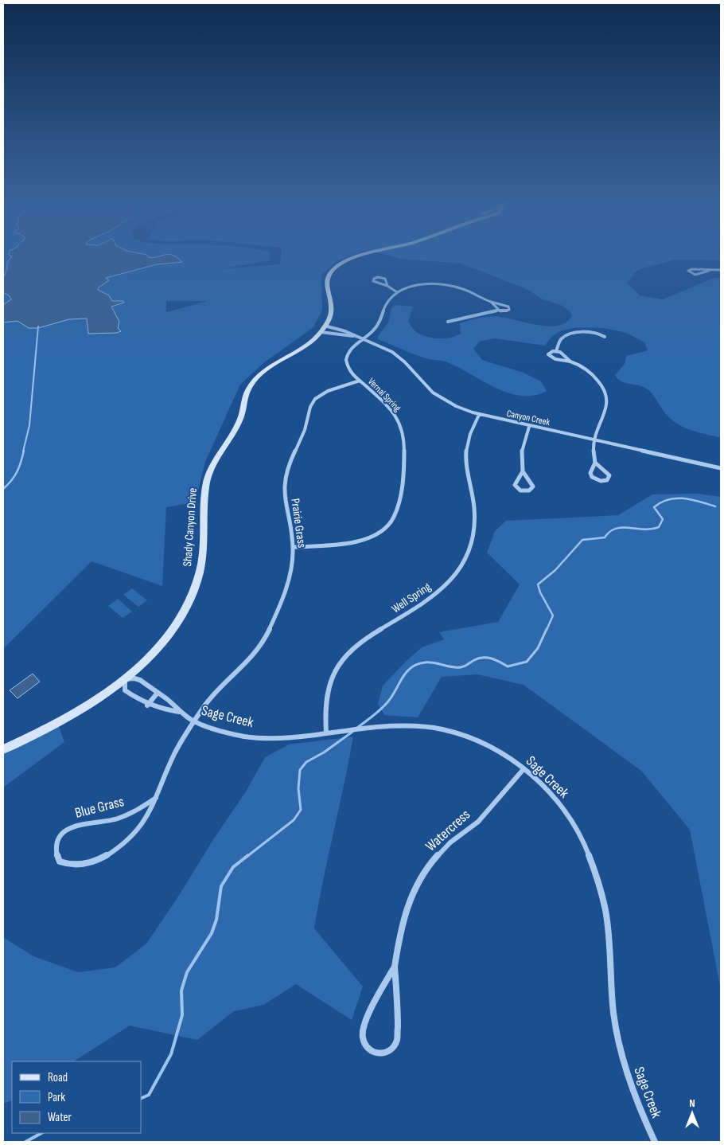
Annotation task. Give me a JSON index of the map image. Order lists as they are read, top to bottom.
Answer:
{
  "streets": {
    "street": [
      "Vernal Spring",
      "Canyon Creek",
      "Prairie Grass",
      "Shady Canyon Drive",
      "Well Spring",
      "Sage Creek",
      "Blue Grass",
      "Watercress"
    ]
  },
  "crossings": [
    ["Vernal Spring", "Canyon Creek"],
    ["Vernal Spring", "Prairie Grass"],
    ["Canyon Creek", "Shady Canyon Drive"],
    ["Canyon Creek", "Well Spring"],
    ["Prairie Grass", "Sage Creek"],
    ["Prairie Grass", "Blue Grass"],
    ["Shady Canyon Drive", "Sage Creek"],
    ["Well Spring", "Sage Creek"],
    ["Sage Creek", "Blue Grass"],
    ["Sage Creek", "Watercress"]
  ],
  "legend": ["Road", "Park", "Water"],
  "north": "top"
}
